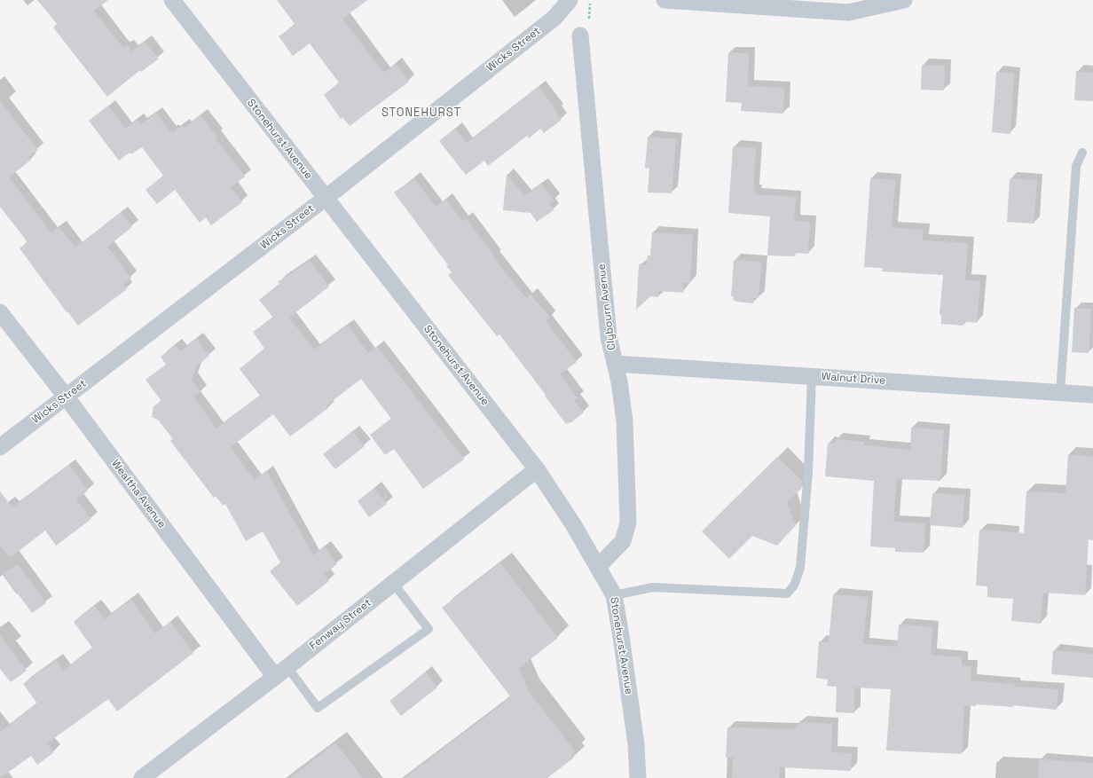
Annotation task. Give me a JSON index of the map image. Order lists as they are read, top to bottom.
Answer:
{
  "streets": {
    "street": [
      "Wicks Street",
      "Stonehurst Avenue",
      "Clybourn Avenue",
      "Walnut Drive",
      "Wealtha Avenue",
      "Fenway Street"
    ]
  },
  "crossings": [
    ["Wicks Street", "Stonehurst Avenue"],
    ["Wicks Street", "Wealtha Avenue"],
    ["Stonehurst Avenue", "Clybourn Avenue"],
    ["Stonehurst Avenue", "Fenway Street"],
    ["Clybourn Avenue", "Walnut Drive"],
    ["Wealtha Avenue", "Fenway Street"]
  ],
  "districts": ["STONEHURST"]
}
